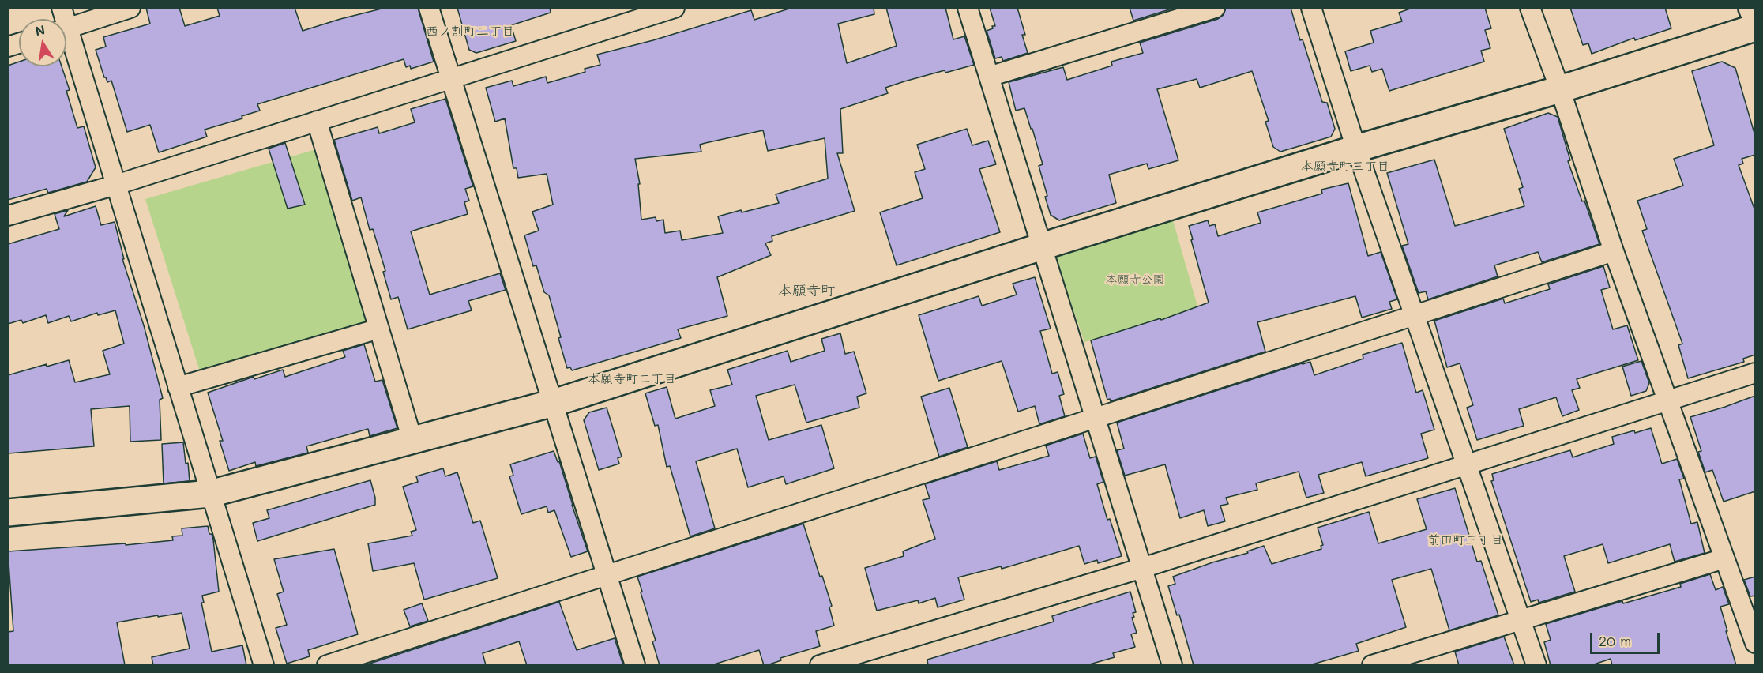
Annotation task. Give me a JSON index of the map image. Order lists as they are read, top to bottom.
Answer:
{
  "districts": [
    "西ノ割町二丁目",
    "本願寺町三丁目",
    "本願寺町",
    "本願寺町二丁目",
    "前田町三丁目"
  ],
  "parks": ["本願寺公園"],
  "scale_bar": "20 m",
  "north": "top"
}
